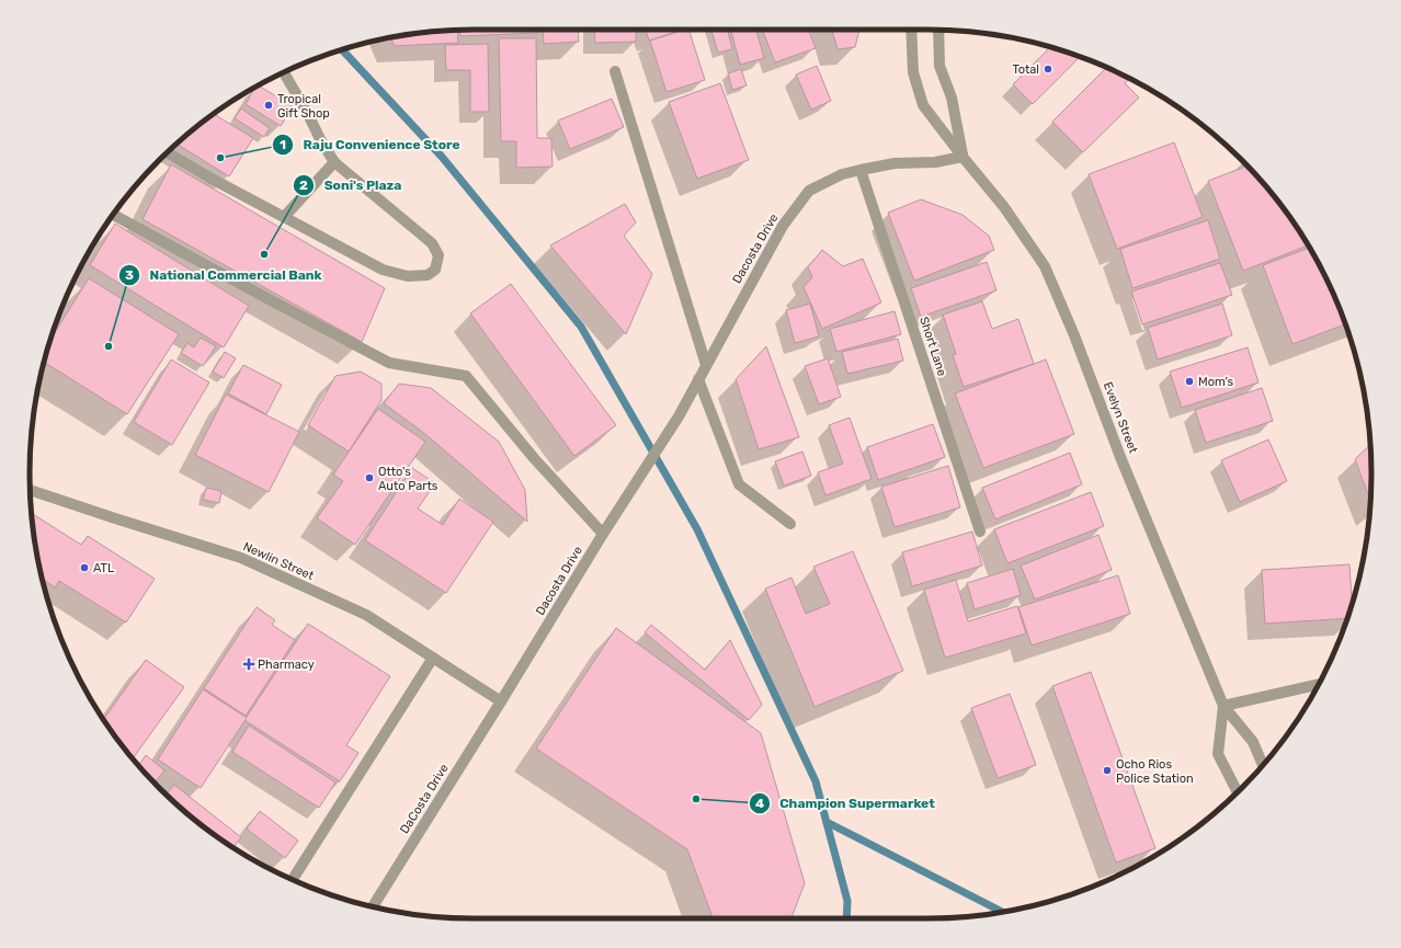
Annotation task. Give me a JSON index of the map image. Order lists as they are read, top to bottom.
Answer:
{
  "streets": {
    "street": [
      "Dacosta Drive",
      "Short Lane",
      "Evelyn Street",
      "Newlin Street",
      "DaCosta Drive"
    ]
  },
  "crossings": [
    ["Dacosta Drive", "Short Lane"],
    ["Dacosta Drive", "Evelyn Street"],
    ["Dacosta Drive", "Newlin Street"],
    ["Dacosta Drive", "DaCosta Drive"],
    ["Newlin Street", "DaCosta Drive"]
  ],
  "places": {
    "other": [
      "Total",
      "Tropical Gift Shop",
      "Raju Convenience Store",
      "Soni's Plaza",
      "National Commercial Bank",
      "Mom’s",
      "Otto's Auto Parts",
      "ATL",
      "Ocho Rios Police Station",
      "Champion Supermarket"
    ],
    "health": ["Pharmacy"]
  }
}
